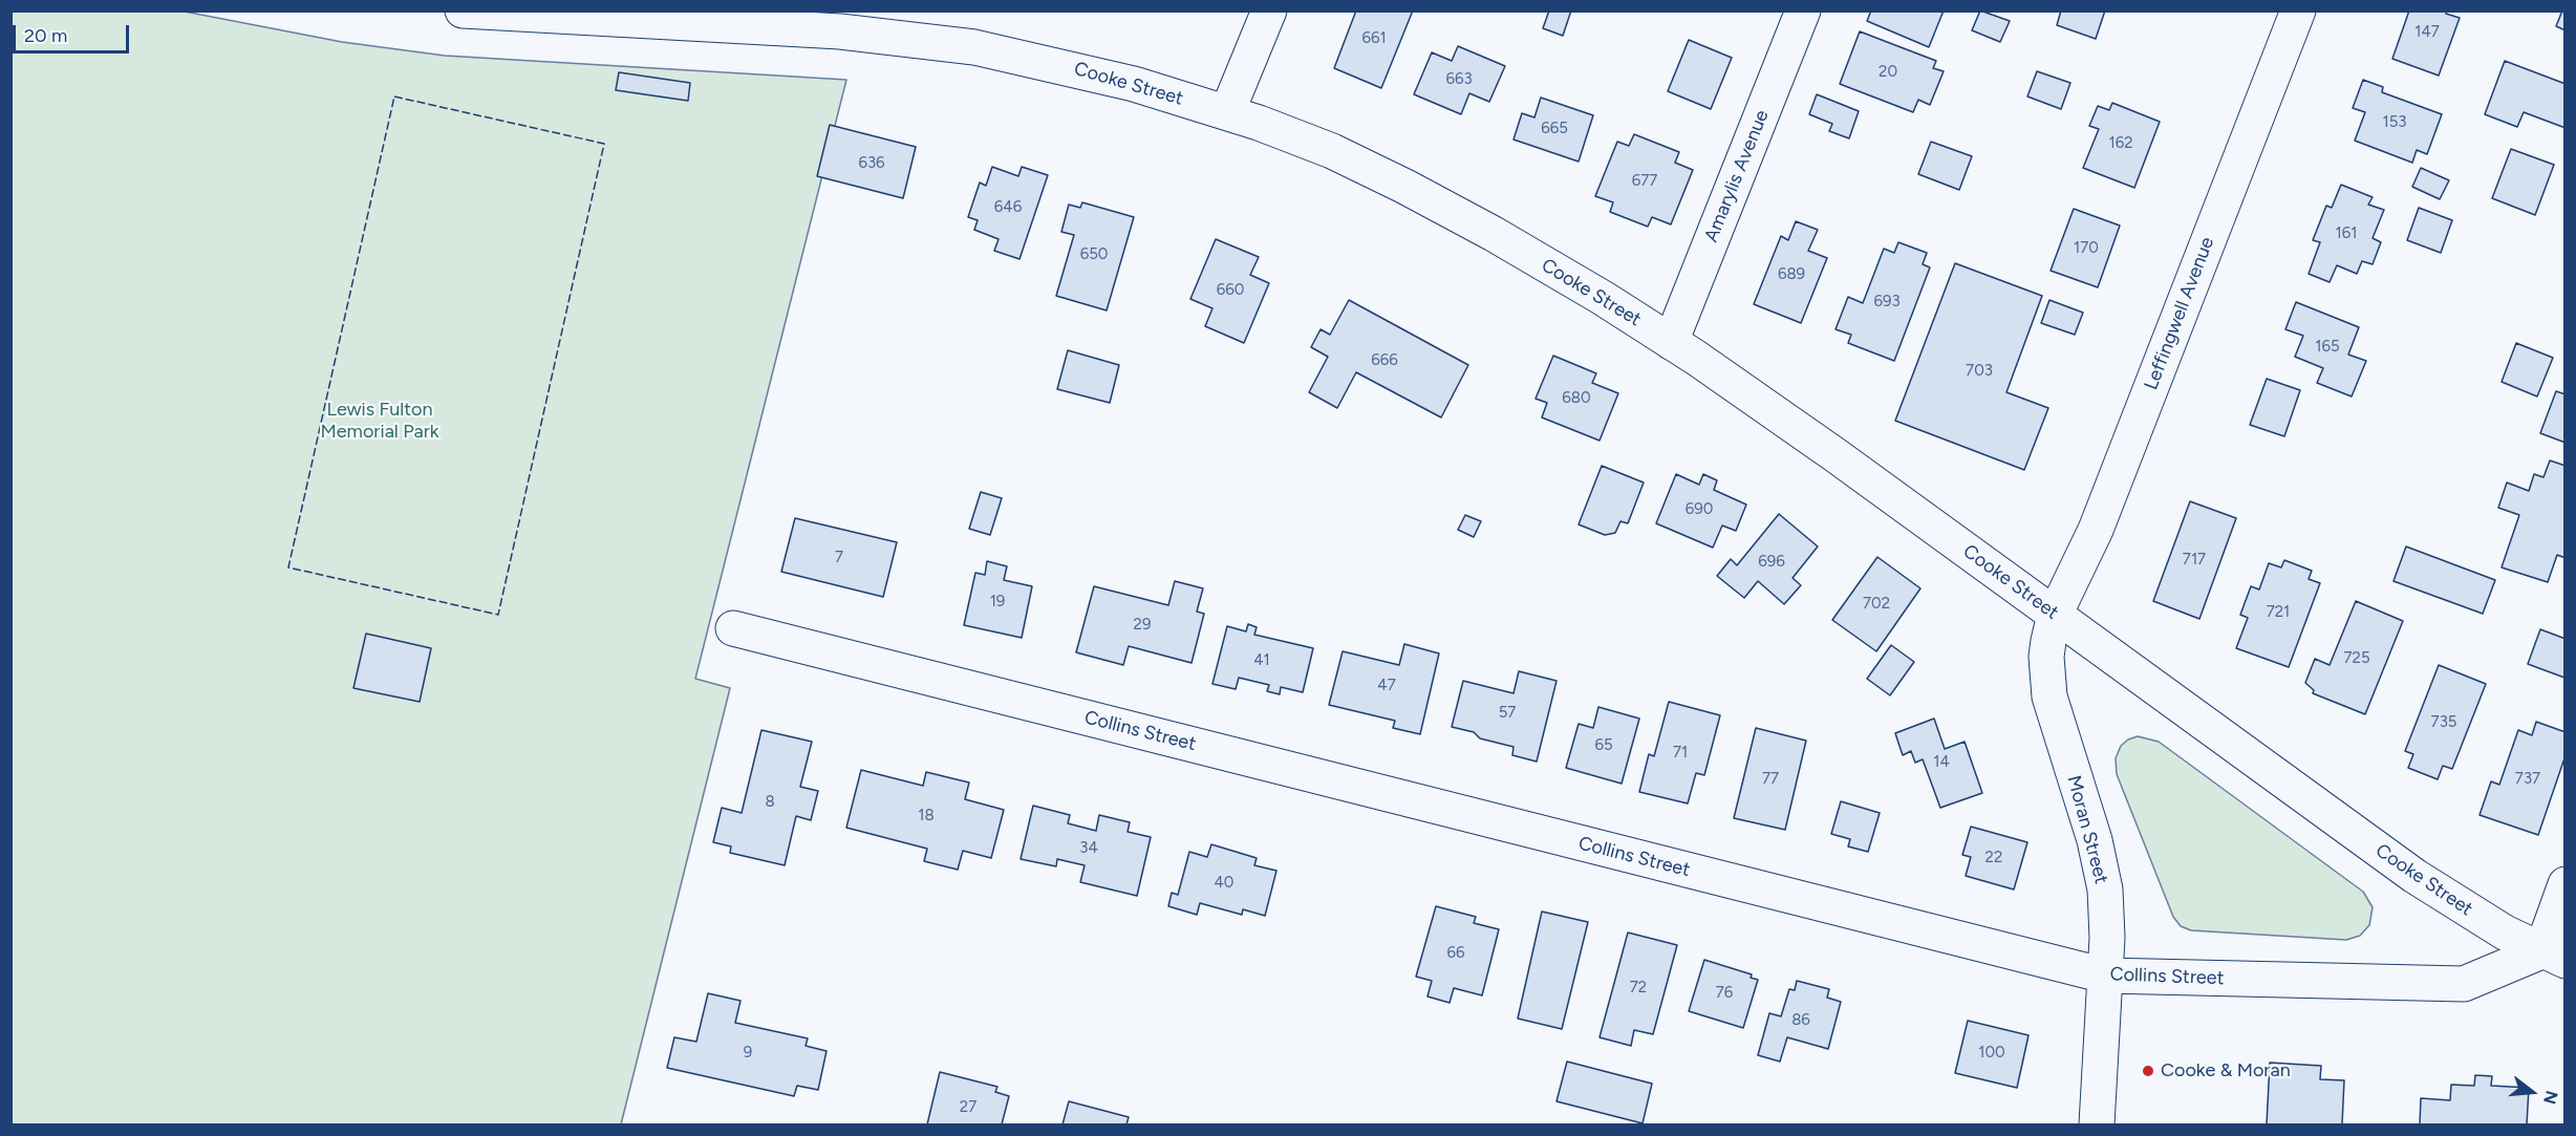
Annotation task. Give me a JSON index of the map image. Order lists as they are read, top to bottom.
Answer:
{
  "streets": {
    "street": [
      "Cooke Street",
      "Amarylis Avenue",
      "Leffingwell Avenue",
      "Collins Street",
      "Moran Street"
    ]
  },
  "crossings": [
    ["Cooke Street", "Amarylis Avenue"],
    ["Cooke Street", "Leffingwell Avenue"],
    ["Cooke Street", "Collins Street"],
    ["Cooke Street", "Moran Street"],
    ["Leffingwell Avenue", "Moran Street"],
    ["Collins Street", "Moran Street"]
  ],
  "parks": ["Lewis Fulton Memorial Park"],
  "places": ["Cooke & Moran"],
  "house_numbers": [
    "147",
    "661",
    "20",
    "663",
    "153",
    "665",
    "162",
    "636",
    "677",
    "646",
    "161",
    "170",
    "650",
    "689",
    "660",
    "693",
    "165",
    "666",
    "703",
    "680",
    "690",
    "7",
    "717",
    "696",
    "19",
    "702",
    "721",
    "29",
    "725",
    "41",
    "47",
    "57",
    "735",
    "65",
    "71",
    "14",
    "77",
    "737",
    "8",
    "18",
    "34",
    "22",
    "40",
    "66",
    "72",
    "76",
    "86",
    "9",
    "100",
    "27"
  ],
  "scale_bar": "20 m",
  "north": "right"
}
